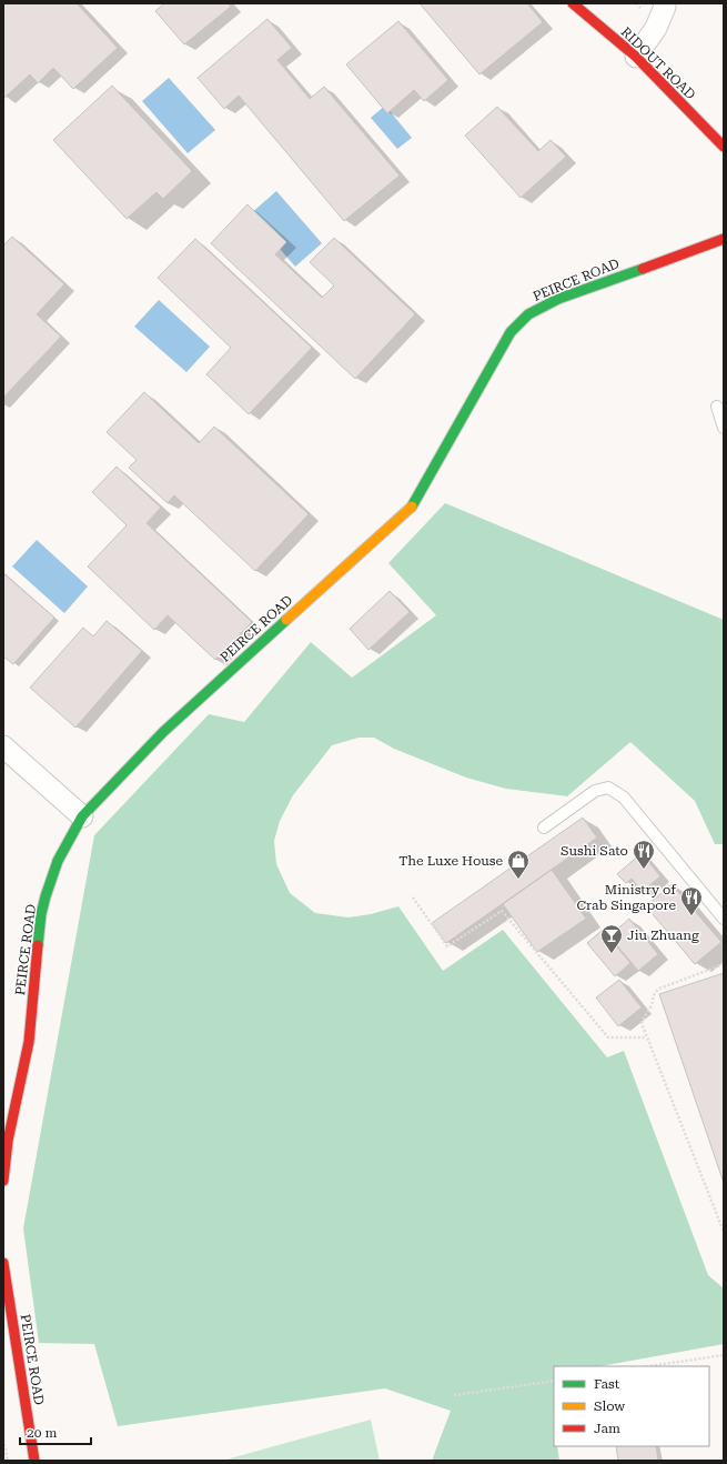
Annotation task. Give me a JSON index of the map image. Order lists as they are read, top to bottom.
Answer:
{
  "streets": {
    "street": ["RIDOUT ROAD", "PEIRCE ROAD"]
  },
  "places": {
    "restaurant": ["Sushi Sato", "Ministry of Crab Singapore"],
    "shop": ["The Luxe House"],
    "bar": ["Jiu Zhuang"]
  },
  "legend": ["Fast", "Slow", "Jam"],
  "scale_bar": "20 m"
}
